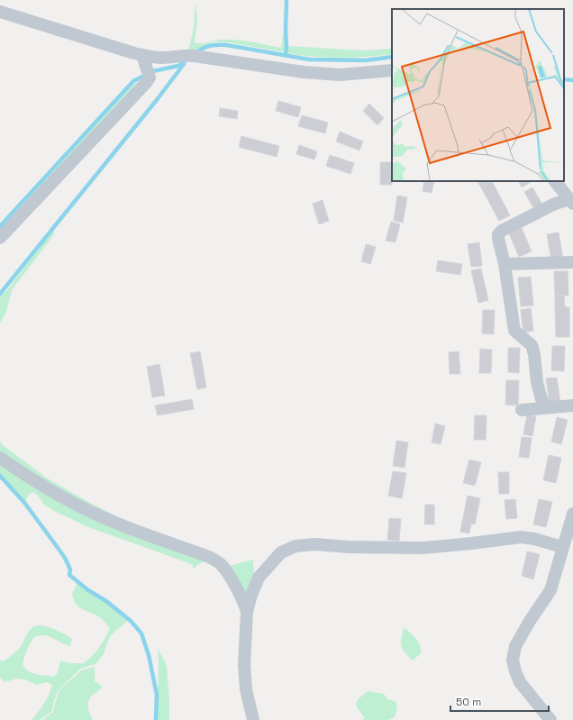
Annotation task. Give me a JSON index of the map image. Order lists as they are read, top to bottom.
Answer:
{
  "scale_bar": "50 m"
}
